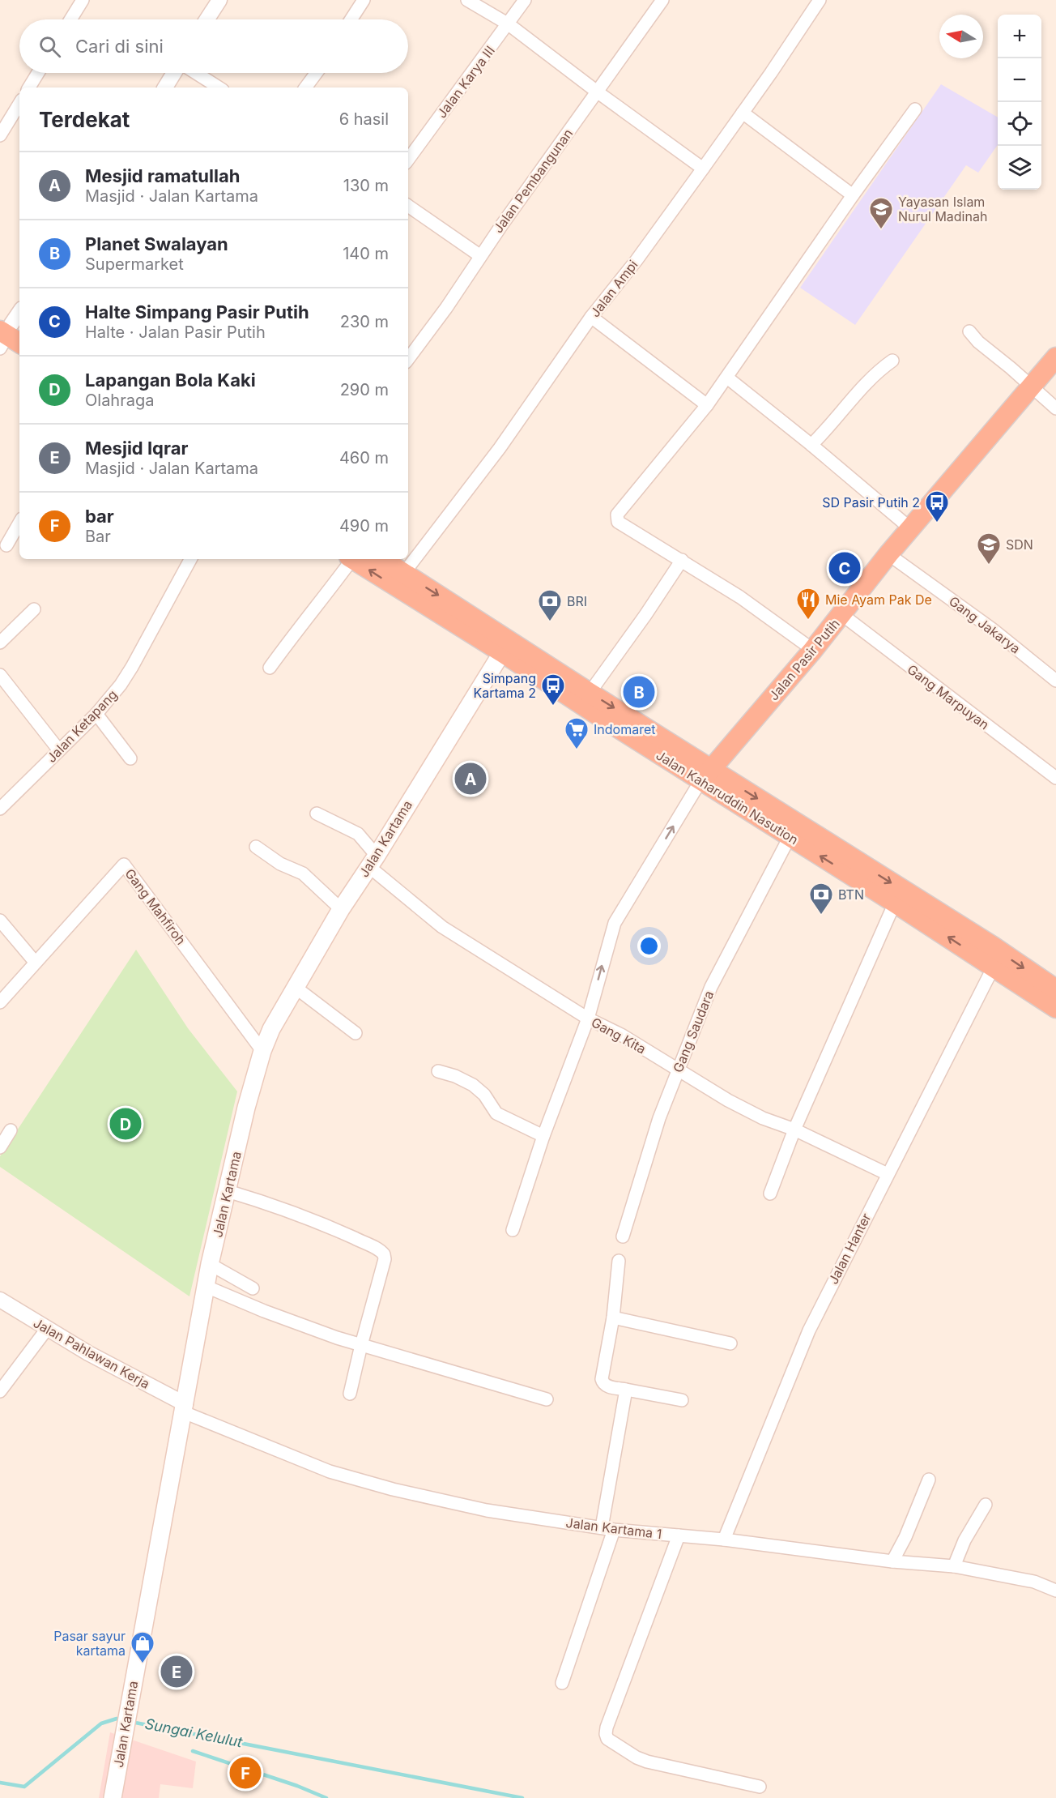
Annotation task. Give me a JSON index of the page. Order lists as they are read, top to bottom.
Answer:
{
  "streets": {
    "highway": ["Jalan Pasir Putih", "Jalan Kaharuddin Nasution"],
    "main road": ["Jalan Kartama"],
    "street": [
      "Jalan Karya III",
      "Jalan Pembangunan",
      "Jalan Ampi",
      "Gang Jakarya",
      "Gang Marpuyan",
      "Jalan Ketapang",
      "Gang Mahfiroh",
      "Gang Saudara",
      "Gang Kita",
      "Jalan Hanter",
      "Jalan Pahlawan Kerja",
      "Jalan Kartama 1"
    ]
  },
  "crossings": [
    ["Jalan Ampi", "Jalan Kaharuddin Nasution"],
    ["Gang Jakarya", "Jalan Pasir Putih"],
    ["Jalan Pasir Putih", "Gang Marpuyan"],
    ["Jalan Pasir Putih", "Jalan Kaharuddin Nasution"],
    ["Jalan Kaharuddin Nasution", "Jalan Kartama"],
    ["Jalan Kaharuddin Nasution", "Gang Saudara"],
    ["Jalan Kaharuddin Nasution", "Jalan Hanter"],
    ["Jalan Kartama", "Gang Mahfiroh"],
    ["Jalan Kartama", "Gang Kita"],
    ["Jalan Kartama", "Jalan Pahlawan Kerja"],
    ["Jalan Kartama", "Jalan Kartama 1"],
    ["Gang Saudara", "Gang Kita"],
    ["Gang Kita", "Jalan Hanter"],
    ["Jalan Hanter", "Jalan Kartama 1"],
    ["Jalan Pahlawan Kerja", "Jalan Kartama 1"]
  ],
  "water": ["Sungai Kelulut"],
  "places": {
    "school or university": ["Yayasan Islam Nurul Madinah", "SDN"],
    "bus stop": ["SD Pasir Putih 2", "Simpang Kartama 2"],
    "restaurant": ["Mie Ayam Pak De"],
    "bank": ["BRI", "BTN"],
    "supermarket": ["Indomaret"],
    "shop": ["Pasar sayur kartama"]
  },
  "north": "left",
  "page": {
    "map_buttons": ["+", "−"],
    "search": "Cari di sini",
    "heading": ["Terdekat", "6 hasil"],
    "list": [
      {
        "mark": "A",
        "name": "Mesjid ramatullah",
        "note": "Masjid · Jalan Kartama",
        "value": "130 m"
      },
      {
        "mark": "B",
        "name": "Planet Swalayan",
        "note": "Supermarket",
        "value": "140 m"
      },
      {
        "mark": "C",
        "name": "Halte Simpang Pasir Putih",
        "note": "Halte · Jalan Pasir Putih",
        "value": "230 m"
      },
      {
        "mark": "D",
        "name": "Lapangan Bola Kaki",
        "note": "Olahraga",
        "value": "290 m"
      },
      {
        "mark": "E",
        "name": "Mesjid Iqrar",
        "note": "Masjid · Jalan Kartama",
        "value": "460 m"
      },
      {
        "mark": "F",
        "name": "bar",
        "note": "Bar",
        "value": "490 m"
      }
    ],
    "pins": [
      "C",
      "B",
      "A",
      "D",
      "E",
      "F"
    ]
  }
}
